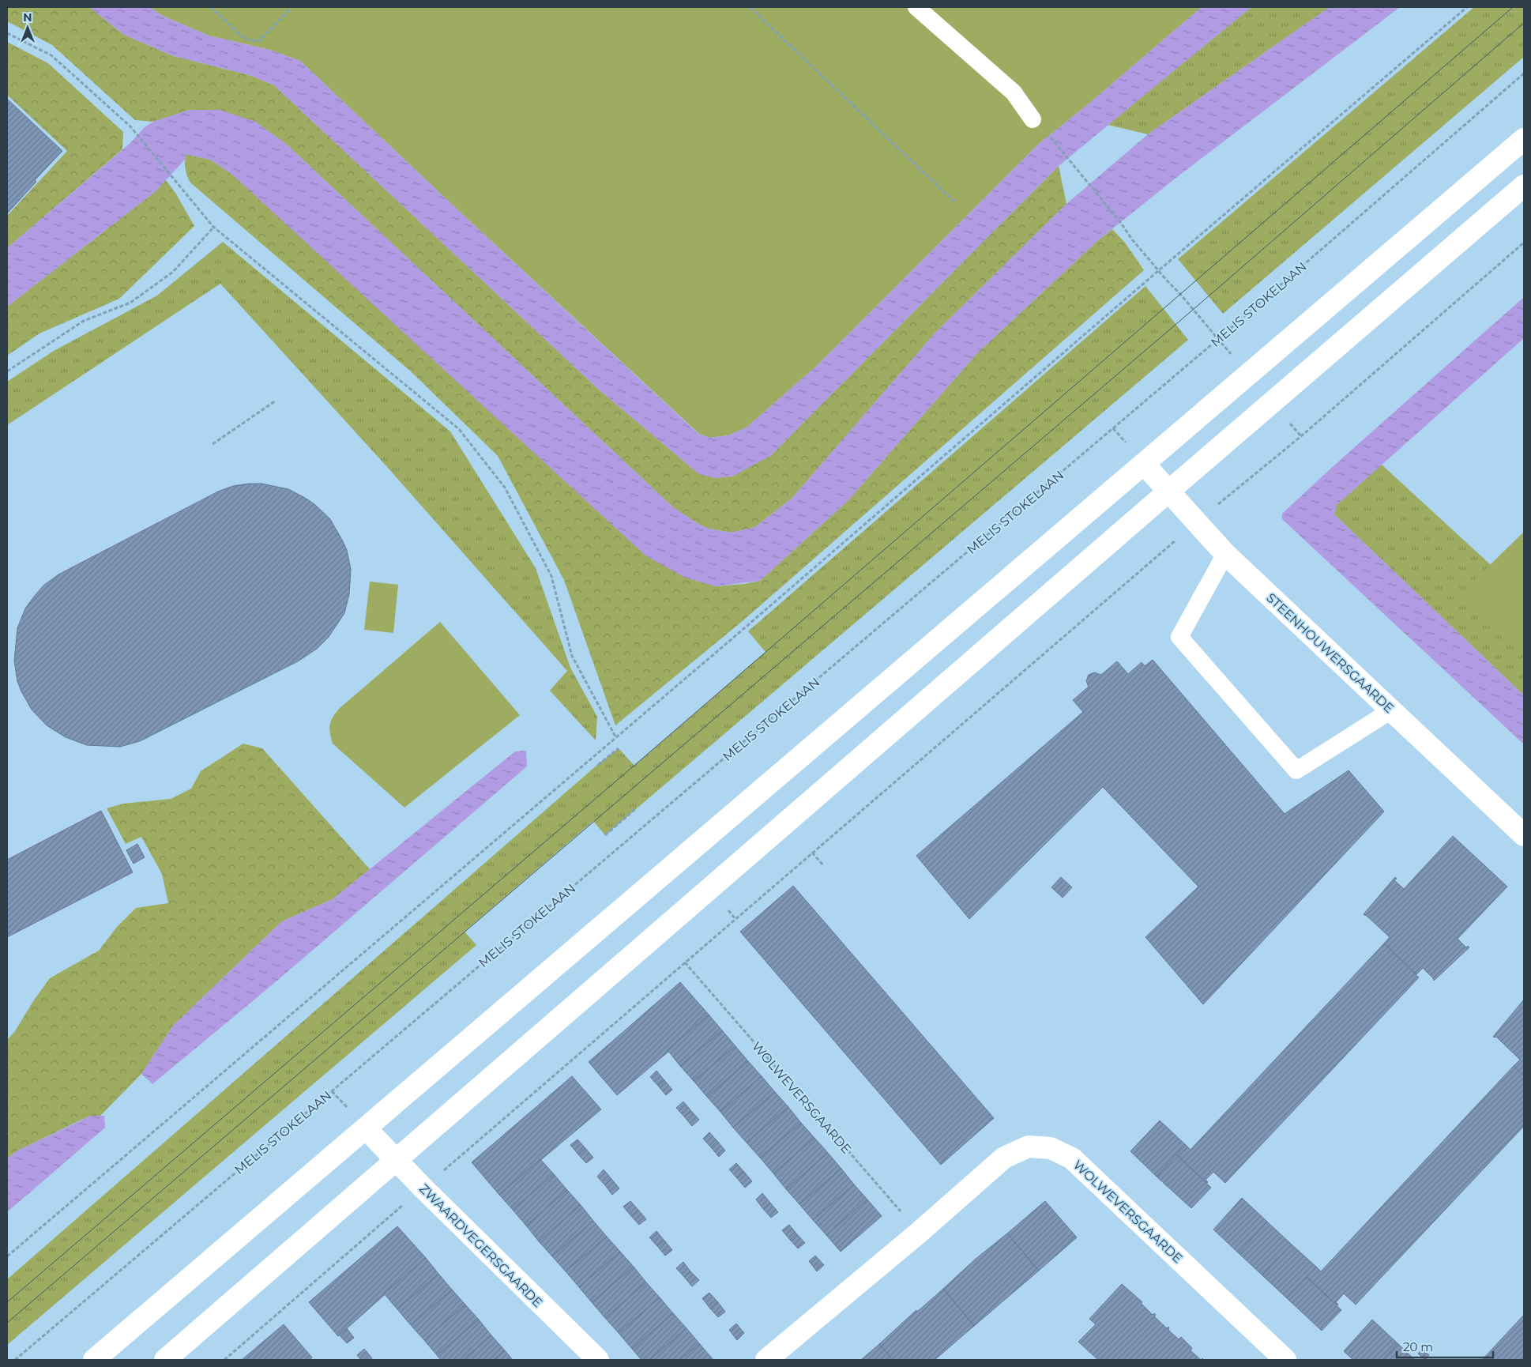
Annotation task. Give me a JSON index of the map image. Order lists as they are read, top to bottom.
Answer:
{
  "streets": {
    "street": ["STEENHOUWERSGAARDE", "WOLWEVERSGAARDE", "ZWAARDVEGERSGAARDE"],
    "path": ["MELIS STOKELAAN"]
  },
  "scale_bar": "20 m",
  "north": "top"
}
